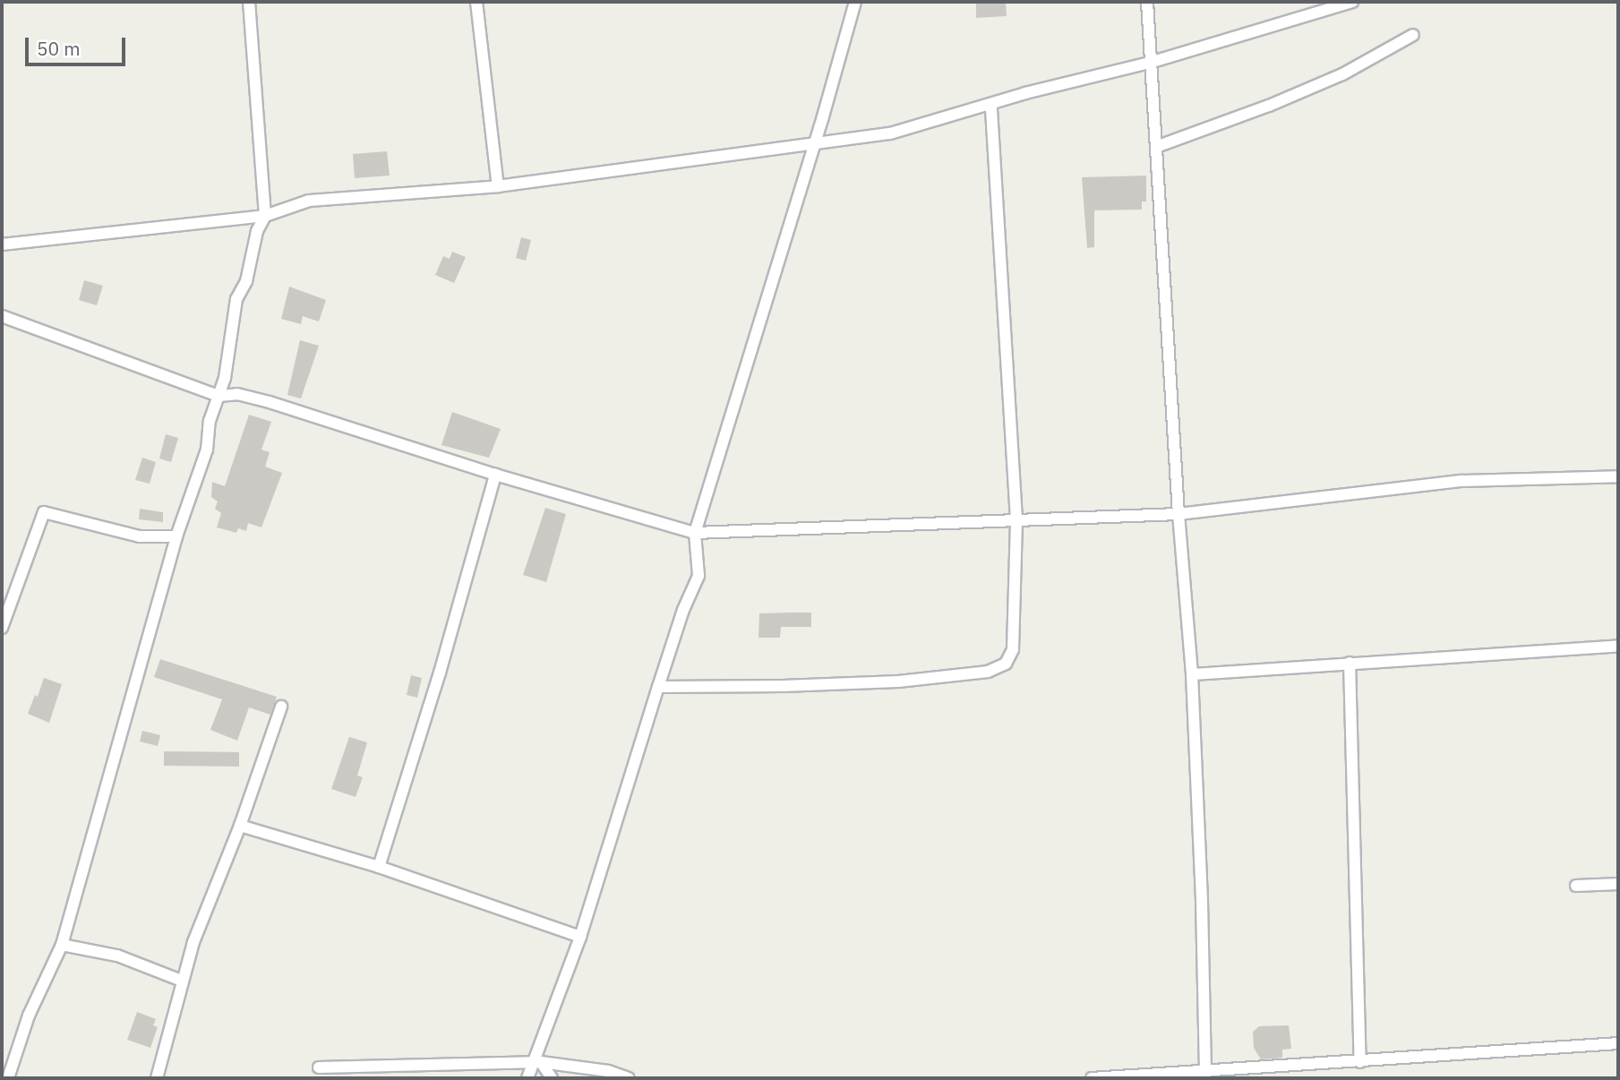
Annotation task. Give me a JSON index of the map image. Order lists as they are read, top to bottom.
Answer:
{
  "scale_bar": "50 m"
}
